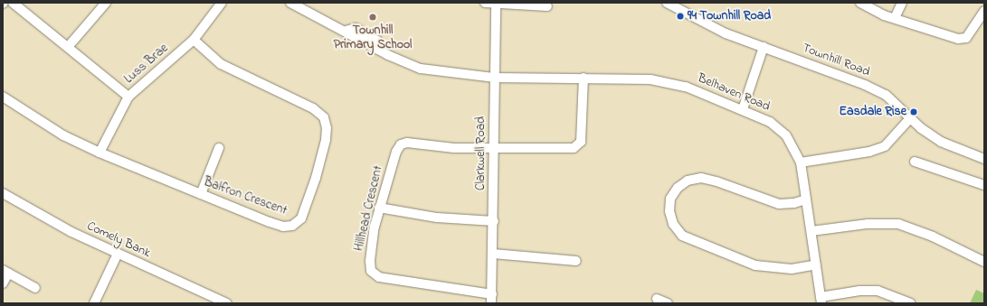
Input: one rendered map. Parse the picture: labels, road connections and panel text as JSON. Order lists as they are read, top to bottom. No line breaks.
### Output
{"streets":{"street":["Townhill Road","Luss Brae","Belhaven Road","Clarkwell Road","Balfron Crescent","Hillhead Crescent","Comely Bank"]},"crossings":[["Luss Brae","Balfron Crescent"],["Belhaven Road","Clarkwell Road"],["Clarkwell Road","Hillhead Crescent"]],"places":["94 Townhill Road","Townhill Primary School","Easdale Rise"]}
